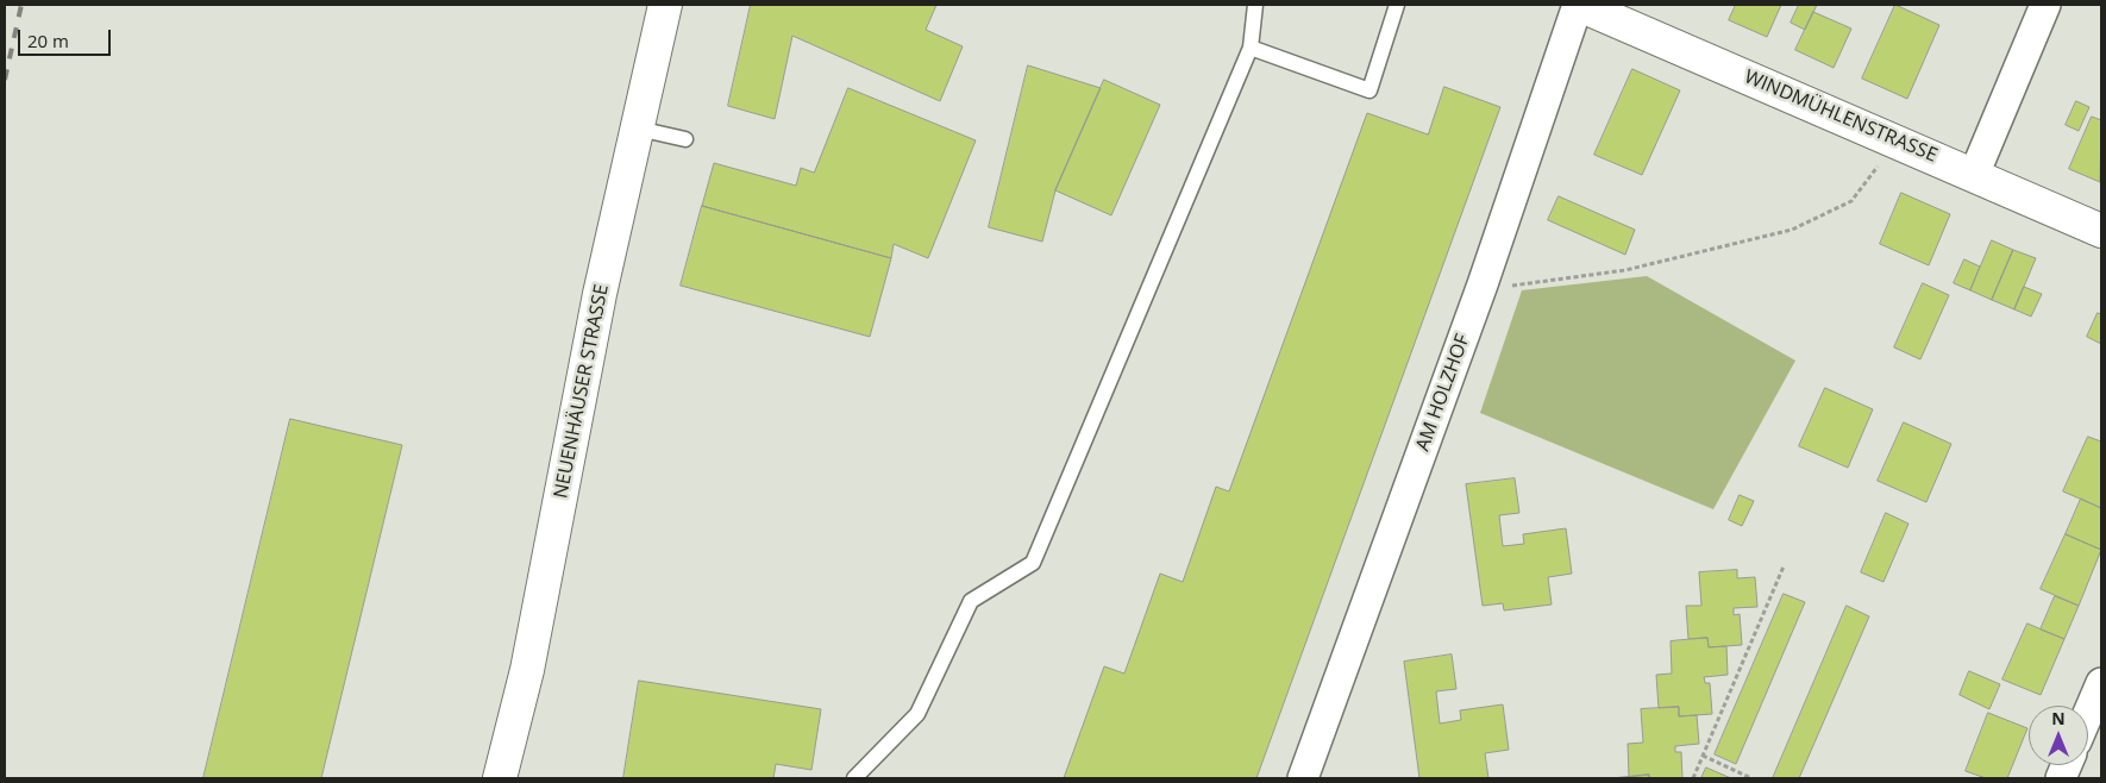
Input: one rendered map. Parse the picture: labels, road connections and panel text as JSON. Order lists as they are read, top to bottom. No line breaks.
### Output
{"streets":{"street":["WINDMÜHLENSTRASSE","NEUENHÄUSER STRASSE","AM HOLZHOF"]},"crossings":[["WINDMÜHLENSTRASSE","AM HOLZHOF"]],"scale_bar":"20 m","north":"top"}
